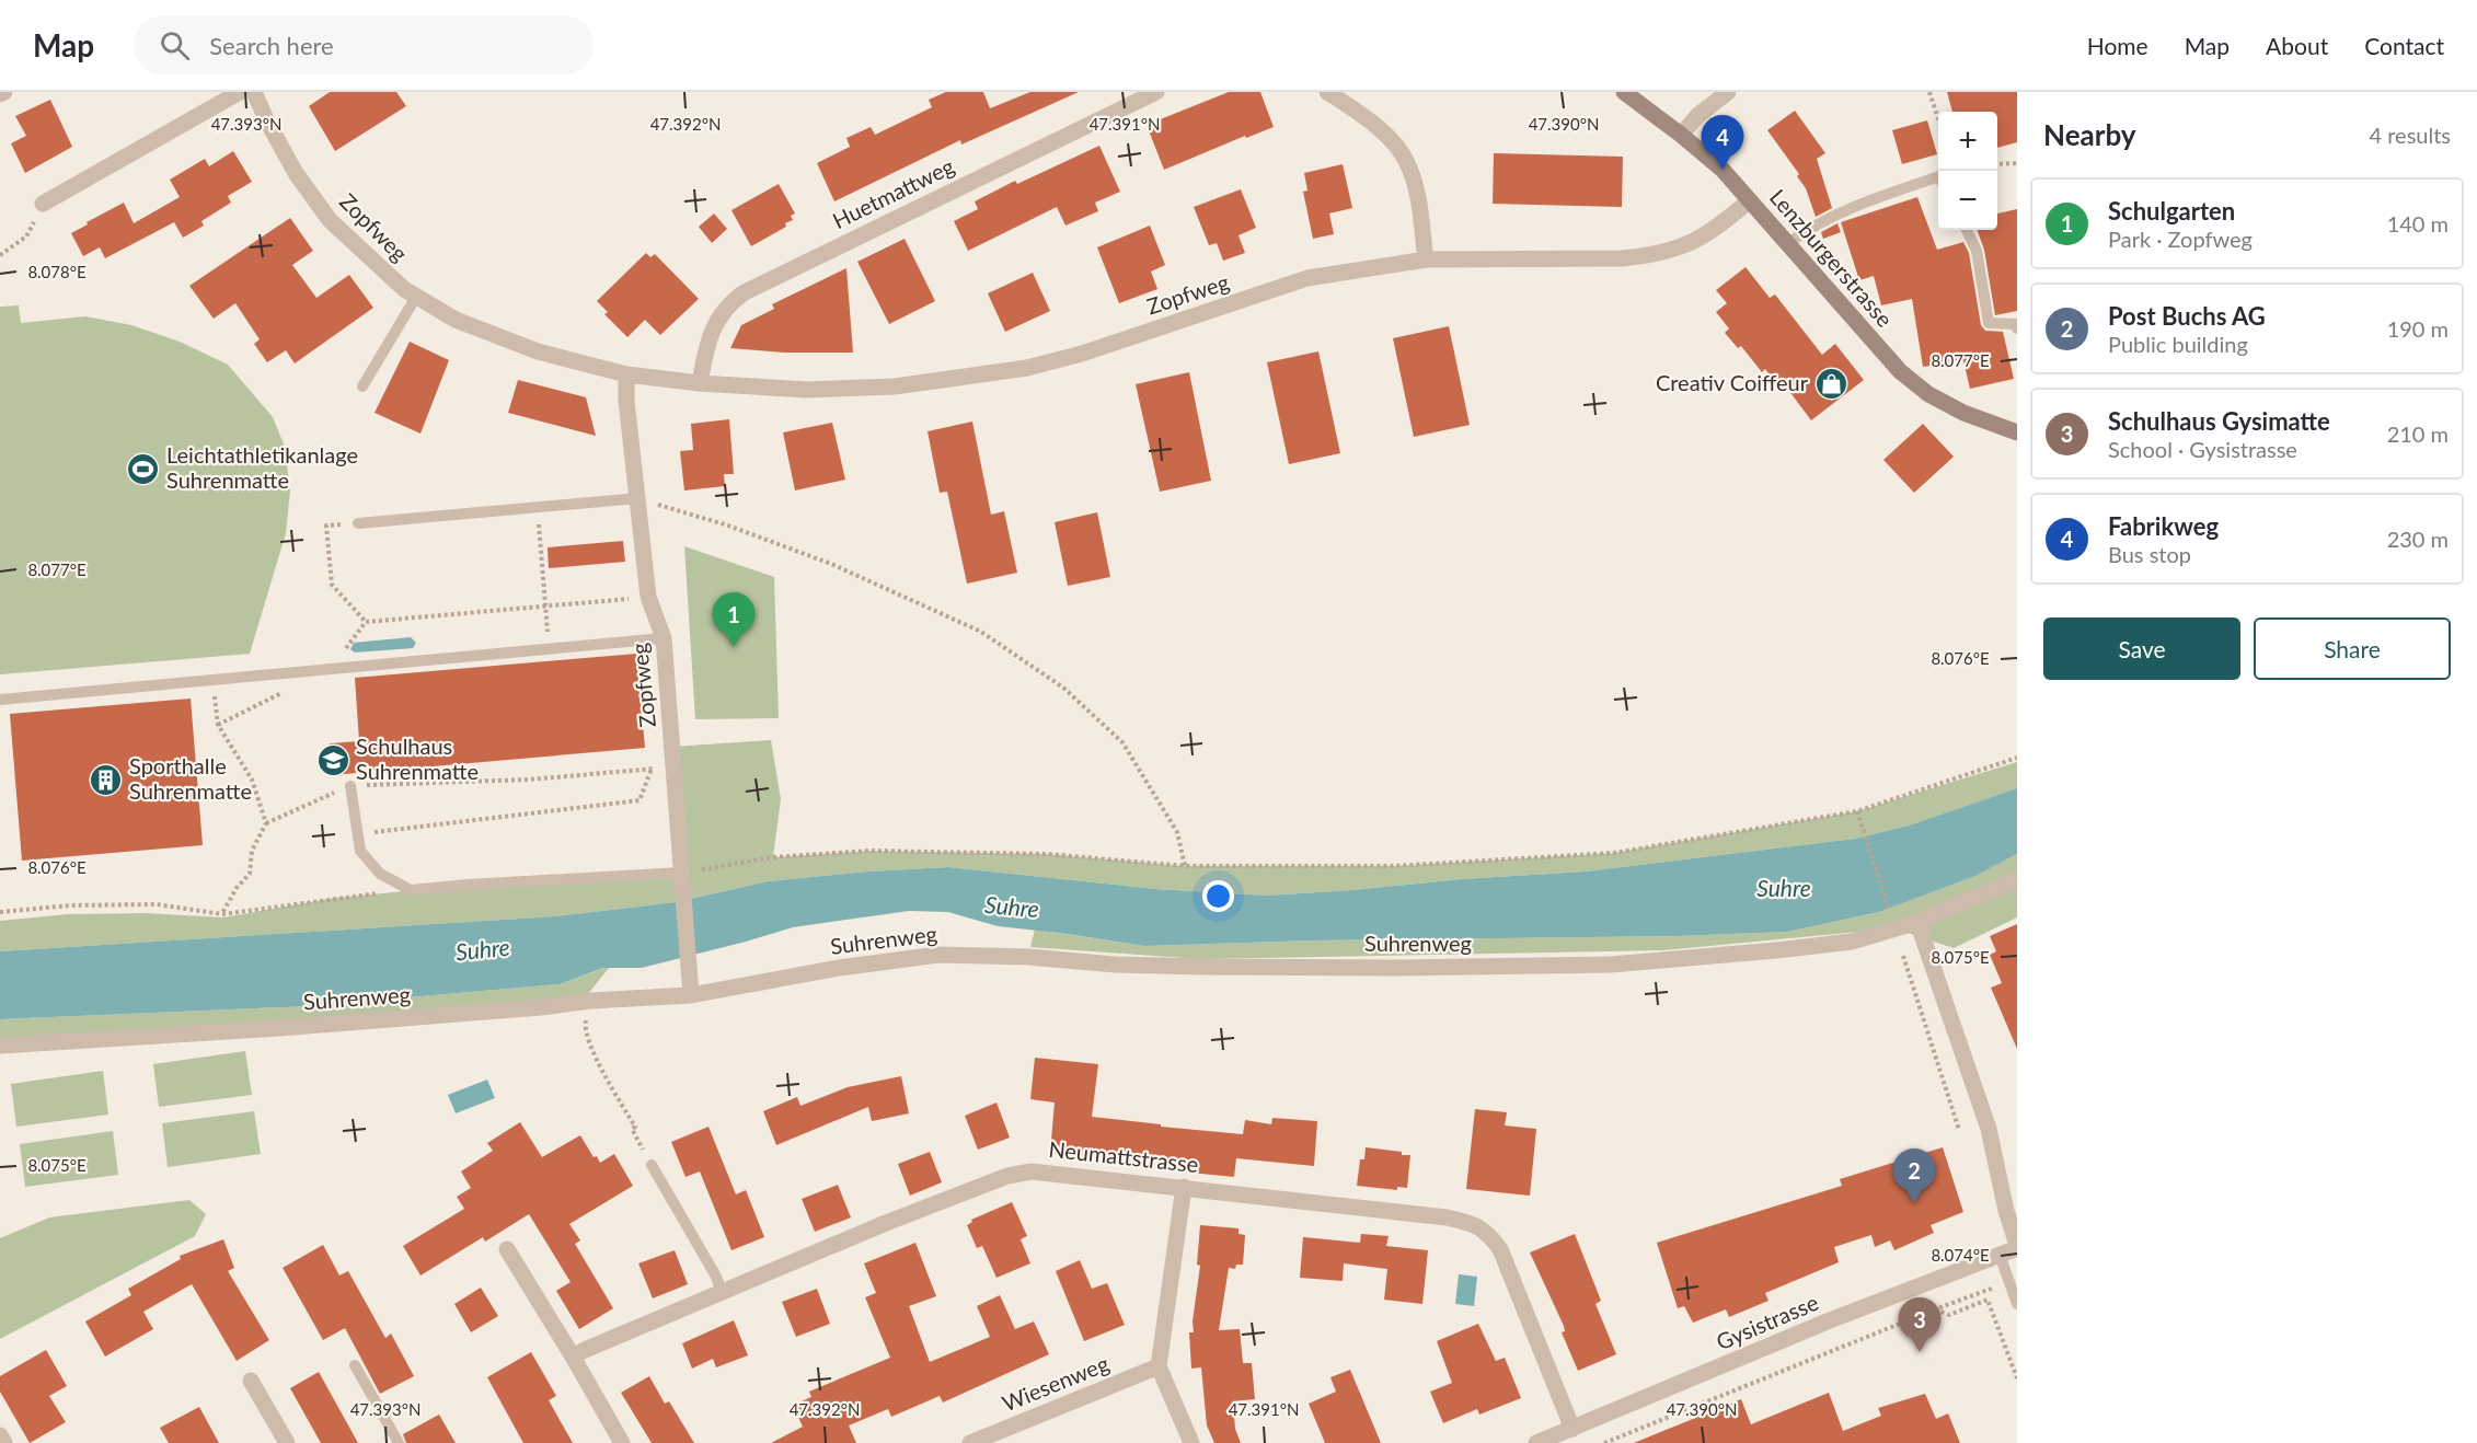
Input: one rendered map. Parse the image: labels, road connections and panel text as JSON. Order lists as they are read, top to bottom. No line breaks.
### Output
{"streets":{"main road":["Lenzburgerstrasse"],"street":["Huetmattweg","Zopfweg","Suhrenweg","Neumattstrasse","Gysistrasse","Wiesenweg"]},"crossings":[["Huetmattweg","Zopfweg"],["Zopfweg","Lenzburgerstrasse"],["Zopfweg","Suhrenweg"],["Neumattstrasse","Gysistrasse"]],"water":["Suhre"],"places":{"shop":["Creativ Coiffeur"],"sports":["Leichtathletikanlage Suhrenmatte"],"school or university":["Schulhaus Suhrenmatte"],"building":["Sporthalle Suhrenmatte"]},"page":{"header":"Map","search":"Search here","nav":["Home","Map","About","Contact"],"heading":["Nearby","4 results"],"map_buttons":["+","−"],"pins":["4","1","2","3"],"list":[{"mark":"1","name":"Schulgarten","note":"Park · Zopfweg","value":"140 m"},{"mark":"2","name":"Post Buchs AG","note":"Public building","value":"190 m"},{"mark":"3","name":"Schulhaus Gysimatte","note":"School · Gysistrasse","value":"210 m"},{"mark":"4","name":"Fabrikweg","note":"Bus stop","value":"230 m"}],"buttons":["Save","Share"]},"coordinates":["47.393°N","47.392°N","47.391°N","47.390°N","8.078°E","8.077°E","8.076°E","8.075°E","8.074°E"]}
